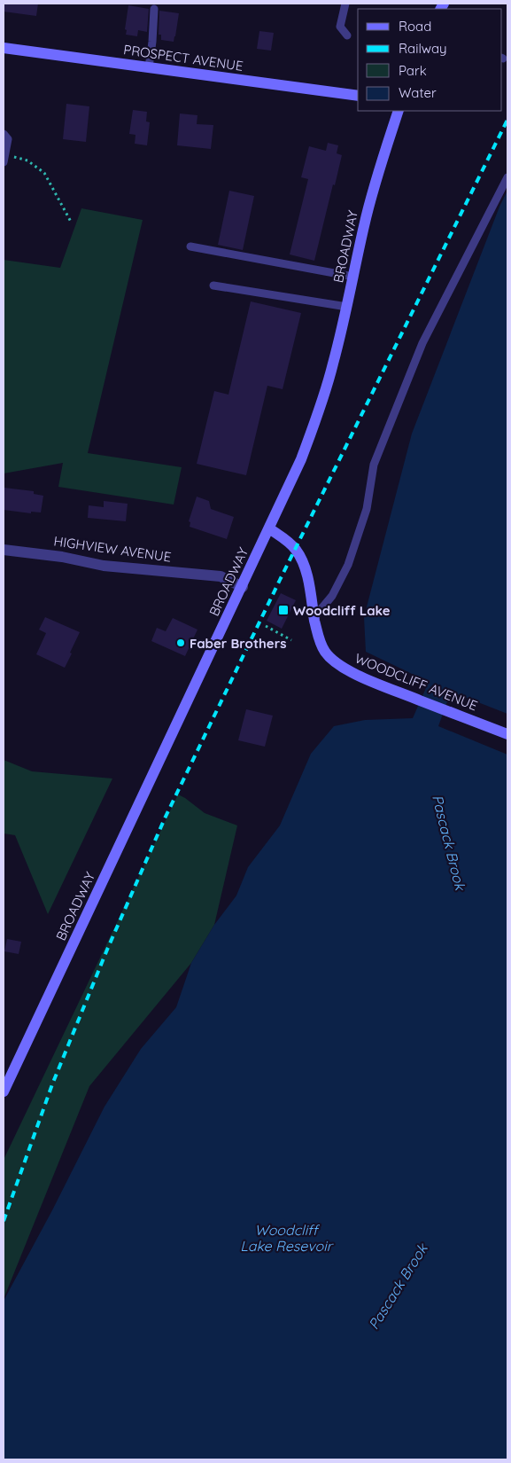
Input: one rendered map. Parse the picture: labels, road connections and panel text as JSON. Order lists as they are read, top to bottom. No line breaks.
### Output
{"streets":{"main road":["PROSPECT AVENUE","BROADWAY","WOODCLIFF AVENUE"],"street":["HIGHVIEW AVENUE"]},"crossings":[["BROADWAY","HIGHVIEW AVENUE"],["BROADWAY","WOODCLIFF AVENUE"]],"water":["Pascack Brook","Woodcliff Lake Resevoir"],"places":{"transit":["Woodcliff Lake"],"other":["Faber Brothers"]},"legend":["Road","Railway","Park","Water"]}
